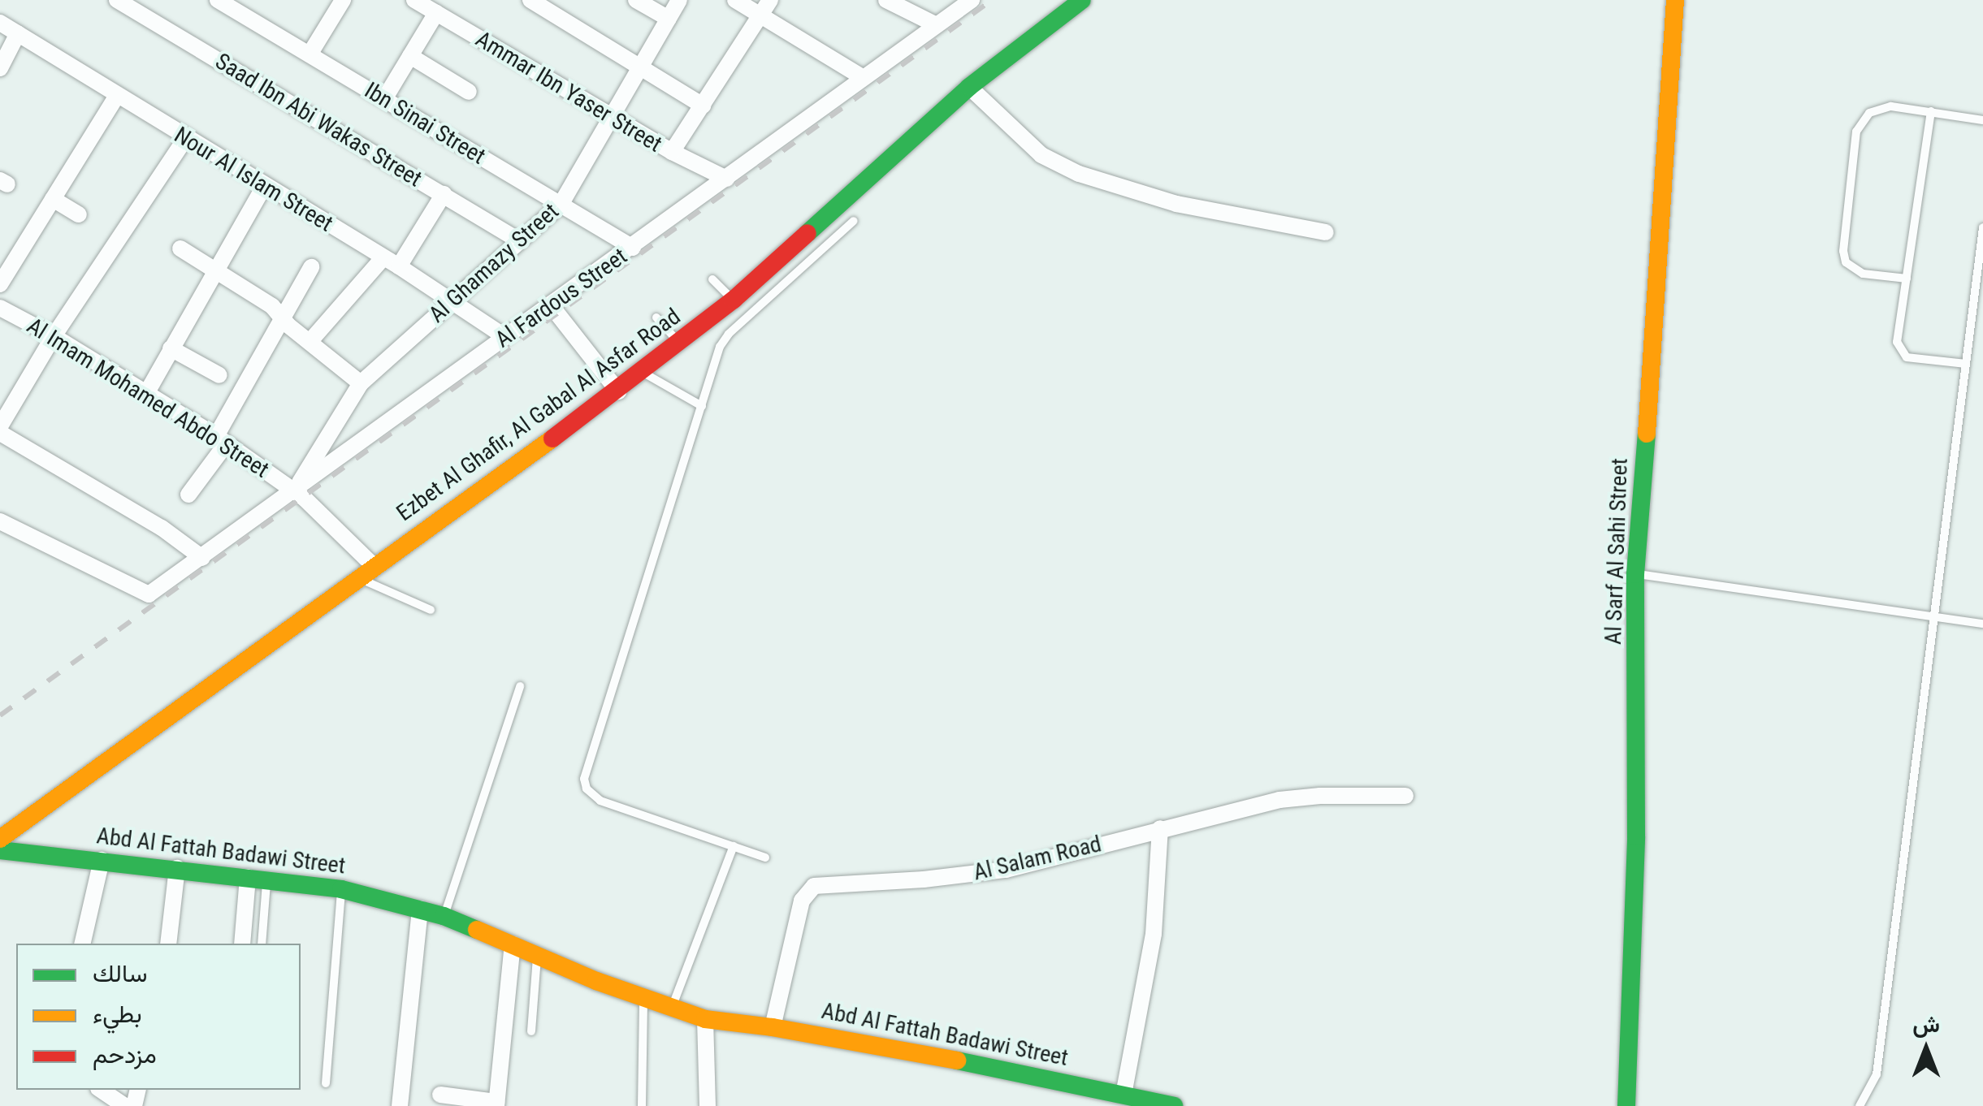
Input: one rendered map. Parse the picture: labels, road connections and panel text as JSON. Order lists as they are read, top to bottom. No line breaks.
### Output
{"streets":{"street":["Ammar Ibn Yaser Street","Saad Ibn Abi Wakas Street","Ibn Sinai Street","Nour Al Islam Street","Al Ghamazy Street","Al Fardous Street","Al Imam Mohamed Abdo Street","Ezbet Al Ghafir, Al Gabal Al Asfar Road","Al Sarf Al Sahi Street","Abd Al Fattah Badawi Street","Al Salam Road"]},"crossings":[["Ammar Ibn Yaser Street","Al Ghamazy Street"],["Ammar Ibn Yaser Street","Al Fardous Street"],["Saad Ibn Abi Wakas Street","Al Ghamazy Street"],["Ibn Sinai Street","Al Ghamazy Street"],["Ibn Sinai Street","Al Fardous Street"],["Nour Al Islam Street","Al Ghamazy Street"],["Nour Al Islam Street","Al Fardous Street"],["Al Ghamazy Street","Al Fardous Street"],["Al Ghamazy Street","Al Imam Mohamed Abdo Street"],["Al Fardous Street","Al Imam Mohamed Abdo Street"],["Al Imam Mohamed Abdo Street","Ezbet Al Ghafir, Al Gabal Al Asfar Road"],["Abd Al Fattah Badawi Street","Al Salam Road"]],"legend":["سالك","بطيء","مزدحم"],"north":"top"}
